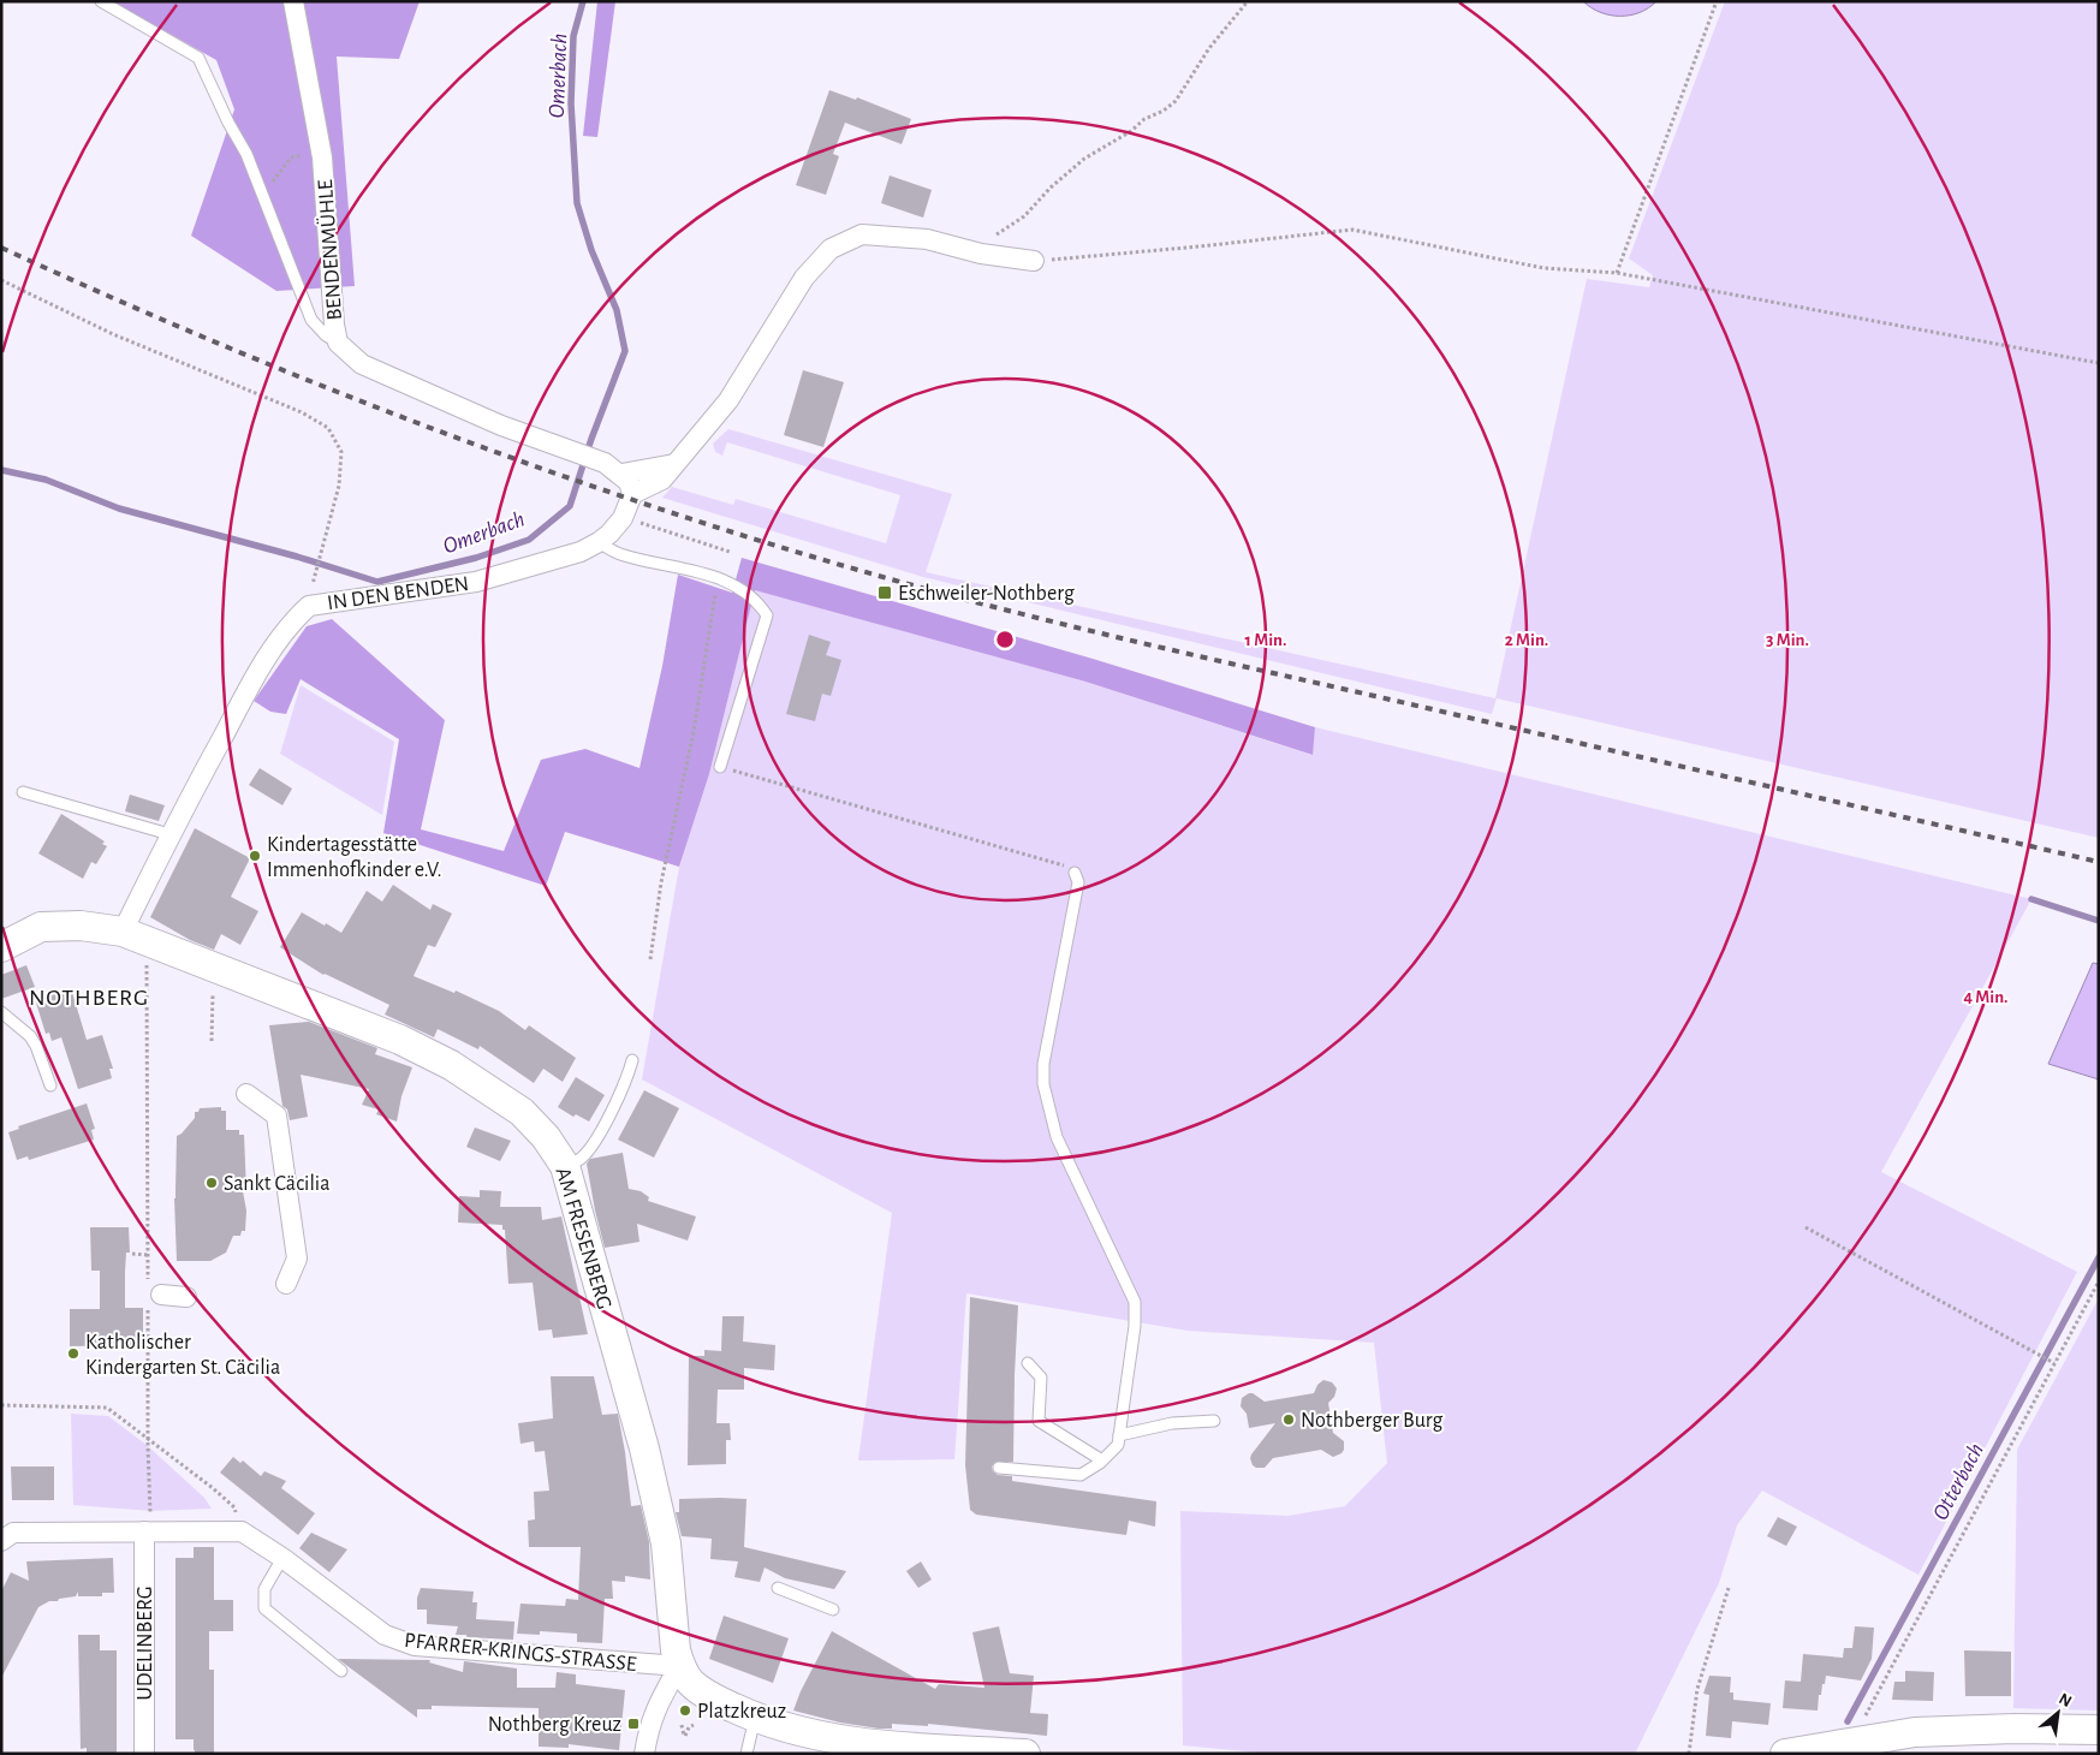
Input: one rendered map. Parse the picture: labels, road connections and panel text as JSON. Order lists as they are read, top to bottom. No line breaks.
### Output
{"streets":{"street":["BENDENMÜHLE","IN DEN BENDEN","AM FRESENBERG","UDELINBERG","PFARRER-KRINGS-STRASSE"]},"crossings":[["BENDENMÜHLE","IN DEN BENDEN"],["IN DEN BENDEN","AM FRESENBERG"],["AM FRESENBERG","PFARRER-KRINGS-STRASSE"]],"districts":["NOTHBERG"],"water":["Omerbach","Otterbach"],"places":{"transit":["Eschweiler-Nothberg","Nothberg Kreuz"],"other":["Kindertagesstätte Immenhofkinder e.V.","Sankt Cäcilia","Katholischer Kindergarten St. Cäcilia","Nothberger Burg","Platzkreuz"]},"north":"top right","rings":["1 Min.","2 Min.","3 Min.","4 Min."]}
